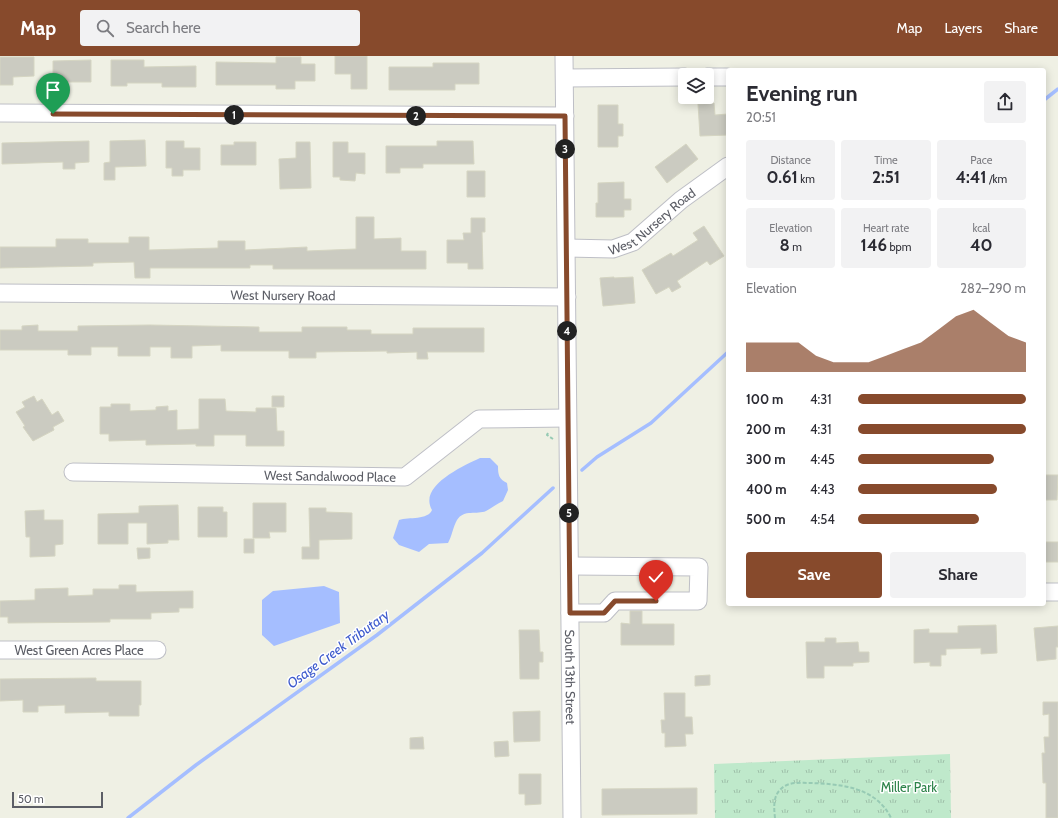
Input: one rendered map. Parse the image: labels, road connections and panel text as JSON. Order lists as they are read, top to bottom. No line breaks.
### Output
{"streets":{"street":["West Nursery Road","West Sandalwood Place","West Green Acres Place","South 13th Street"]},"crossings":[["West Nursery Road","South 13th Street"],["West Sandalwood Place","South 13th Street"]],"water":["Osage Creek Tributary"],"parks":["Miller Park"],"scale_bar":"50 m","page":{"header":"Map","search":"Search here","nav":["Map","Layers","Share"],"heading":["Evening run","20:51"],"pins":["1","2","3","4","5"],"stats":[["Distance","0.61 km"],["Time","2:51"],["Pace","4:41 /km"],["Elevation","8 m"],["Heart rate","146 bpm"],["kcal","40"]],"chart":["Elevation","282–290 m"],"list":[{"name":"100 m","note":"4:31"},{"name":"200 m","note":"4:31"},{"name":"300 m","note":"4:45"},{"name":"400 m","note":"4:43"},{"name":"500 m","note":"4:54"}],"buttons":["Save","Share"],"scale":"50 m"}}
